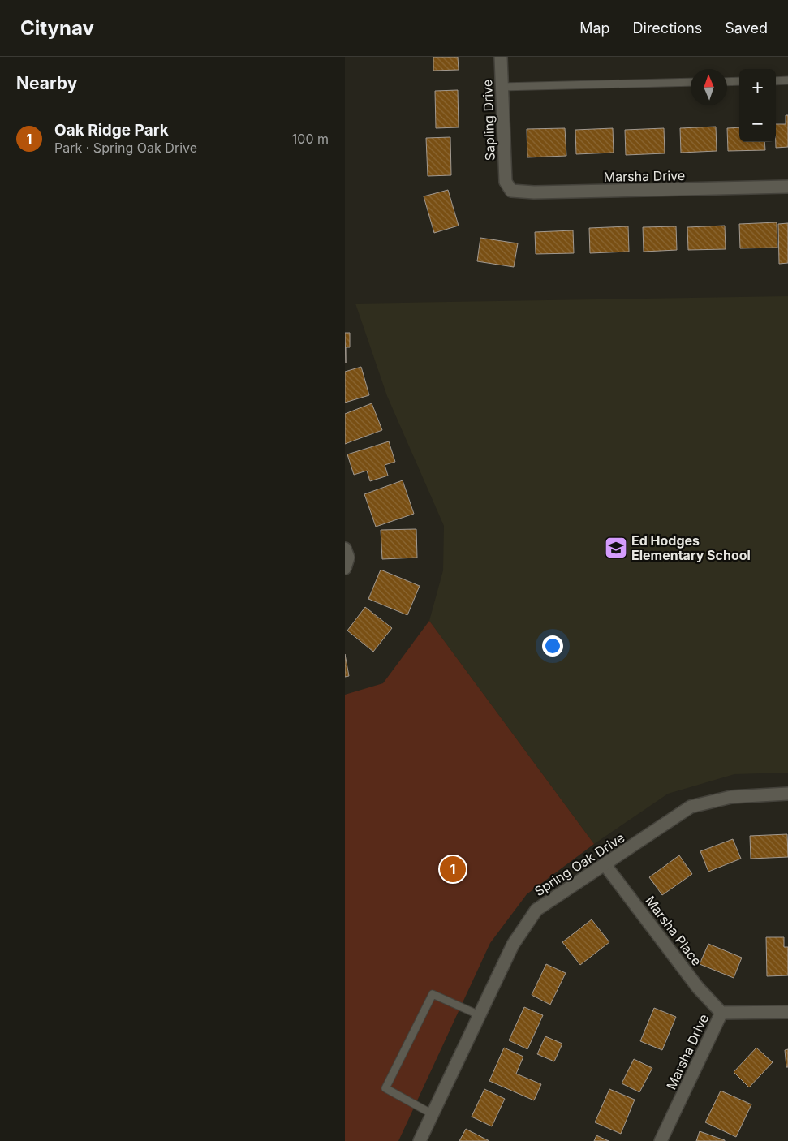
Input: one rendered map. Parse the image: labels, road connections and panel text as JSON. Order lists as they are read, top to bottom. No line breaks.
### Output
{"streets":{"street":["Sapling Drive","Marsha Drive","Spring Oak Drive","Marsha Place"]},"crossings":[["Sapling Drive","Marsha Drive"],["Marsha Drive","Marsha Place"],["Spring Oak Drive","Marsha Place"]],"places":{"school or university":["Ed Hodges Elementary School"]},"north":"top","page":{"header":"Citynav","nav":["Map","Directions","Saved"],"heading":"Nearby","map_buttons":["+","−"],"list":[{"mark":"1","name":"Oak Ridge Park","note":"Park · Spring Oak Drive","value":"100 m"}],"pins":"1"}}
